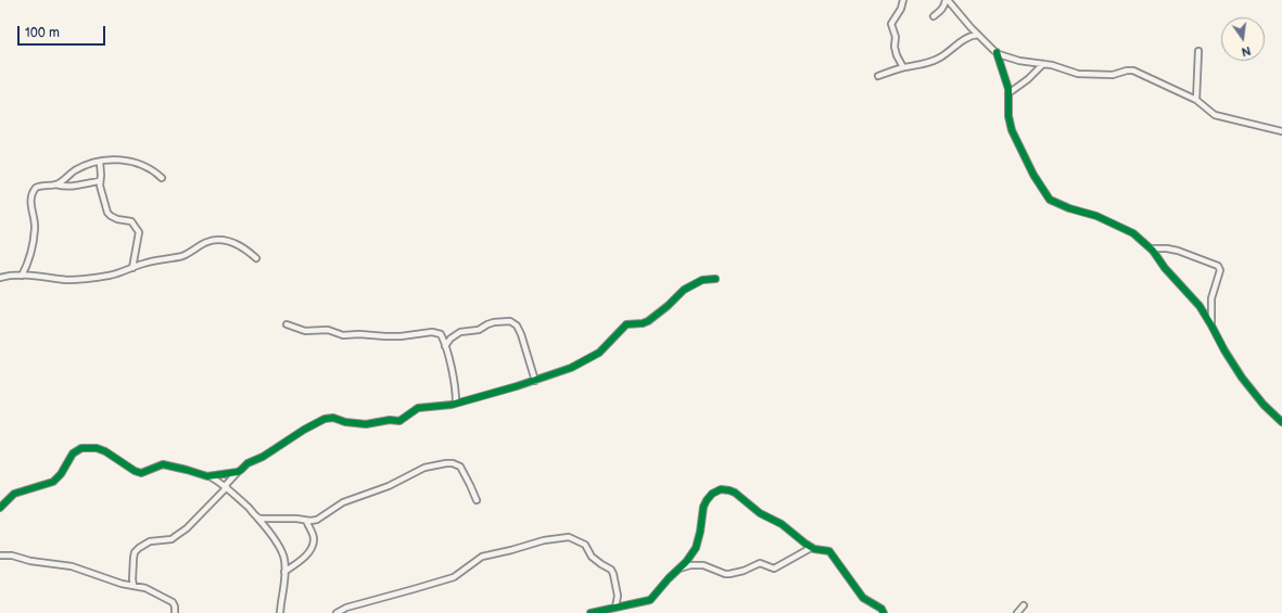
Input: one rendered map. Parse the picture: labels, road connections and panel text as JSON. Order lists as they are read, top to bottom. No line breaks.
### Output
{"scale_bar":"100 m","north":"bottom"}
